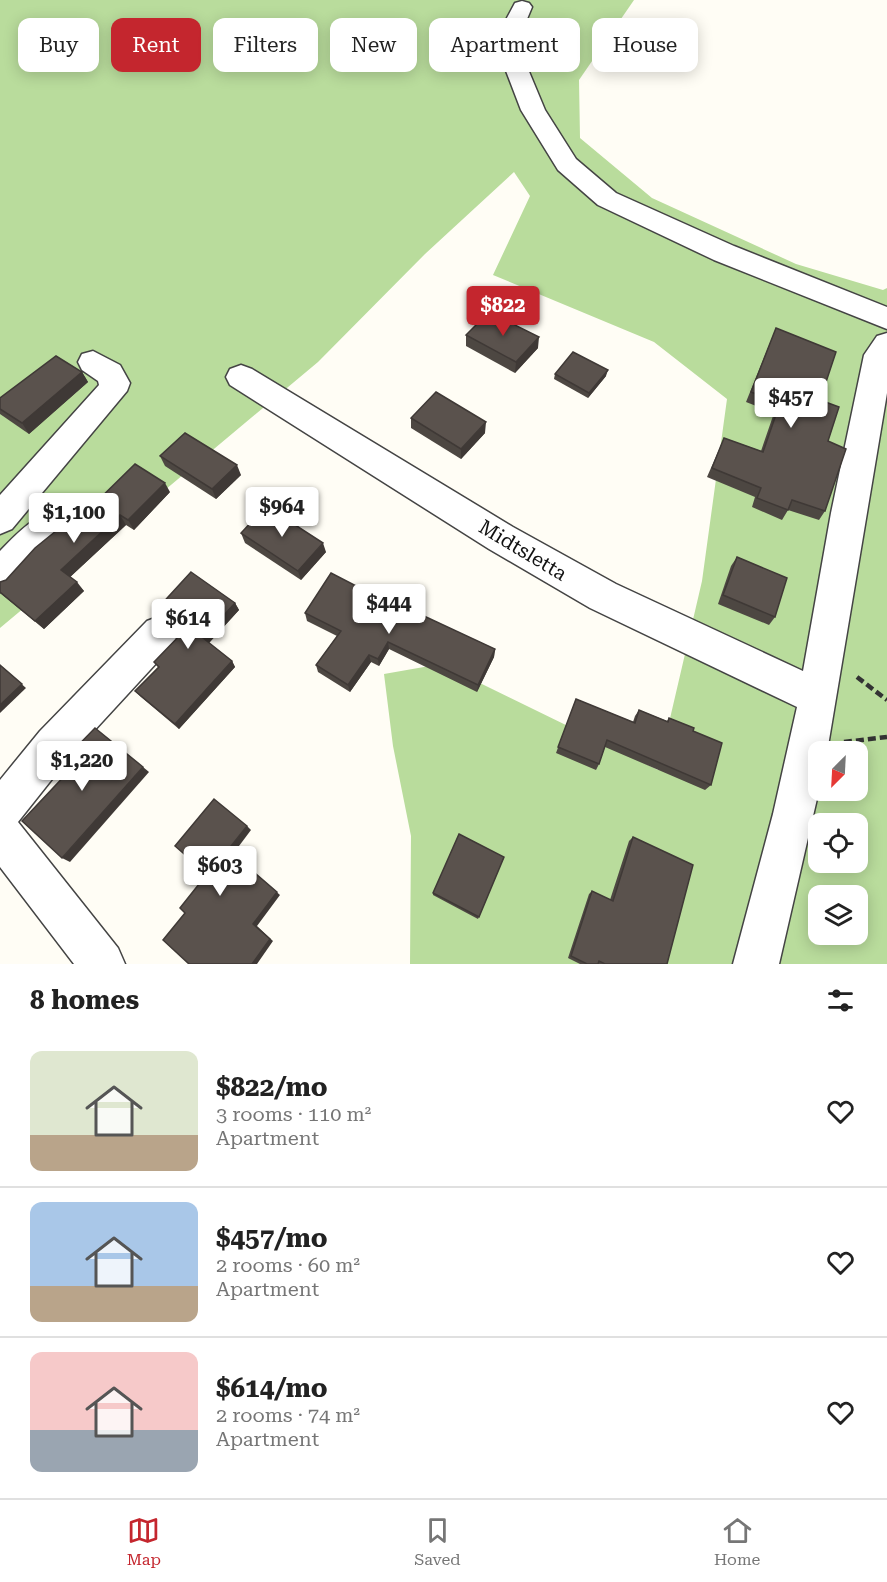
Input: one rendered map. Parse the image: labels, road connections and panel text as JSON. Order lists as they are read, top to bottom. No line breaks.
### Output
{"streets":{"lane":["Midtsletta"]},"north":"bottom left","page":{"chip":["Buy","Rent","Filters","New","Apartment","House"],"price":["$822","$457","$964","$1,100","$444","$614","$1,220","$603"],"heading":"8 homes","list":[{"name":"$822/mo","note":"3 rooms · 110 m² · Apartment"},{"name":"$457/mo","note":"2 rooms · 60 m² · Apartment"},{"name":"$614/mo","note":"2 rooms · 74 m² · Apartment"}],"tabs":["Map","Saved","Home"]}}
